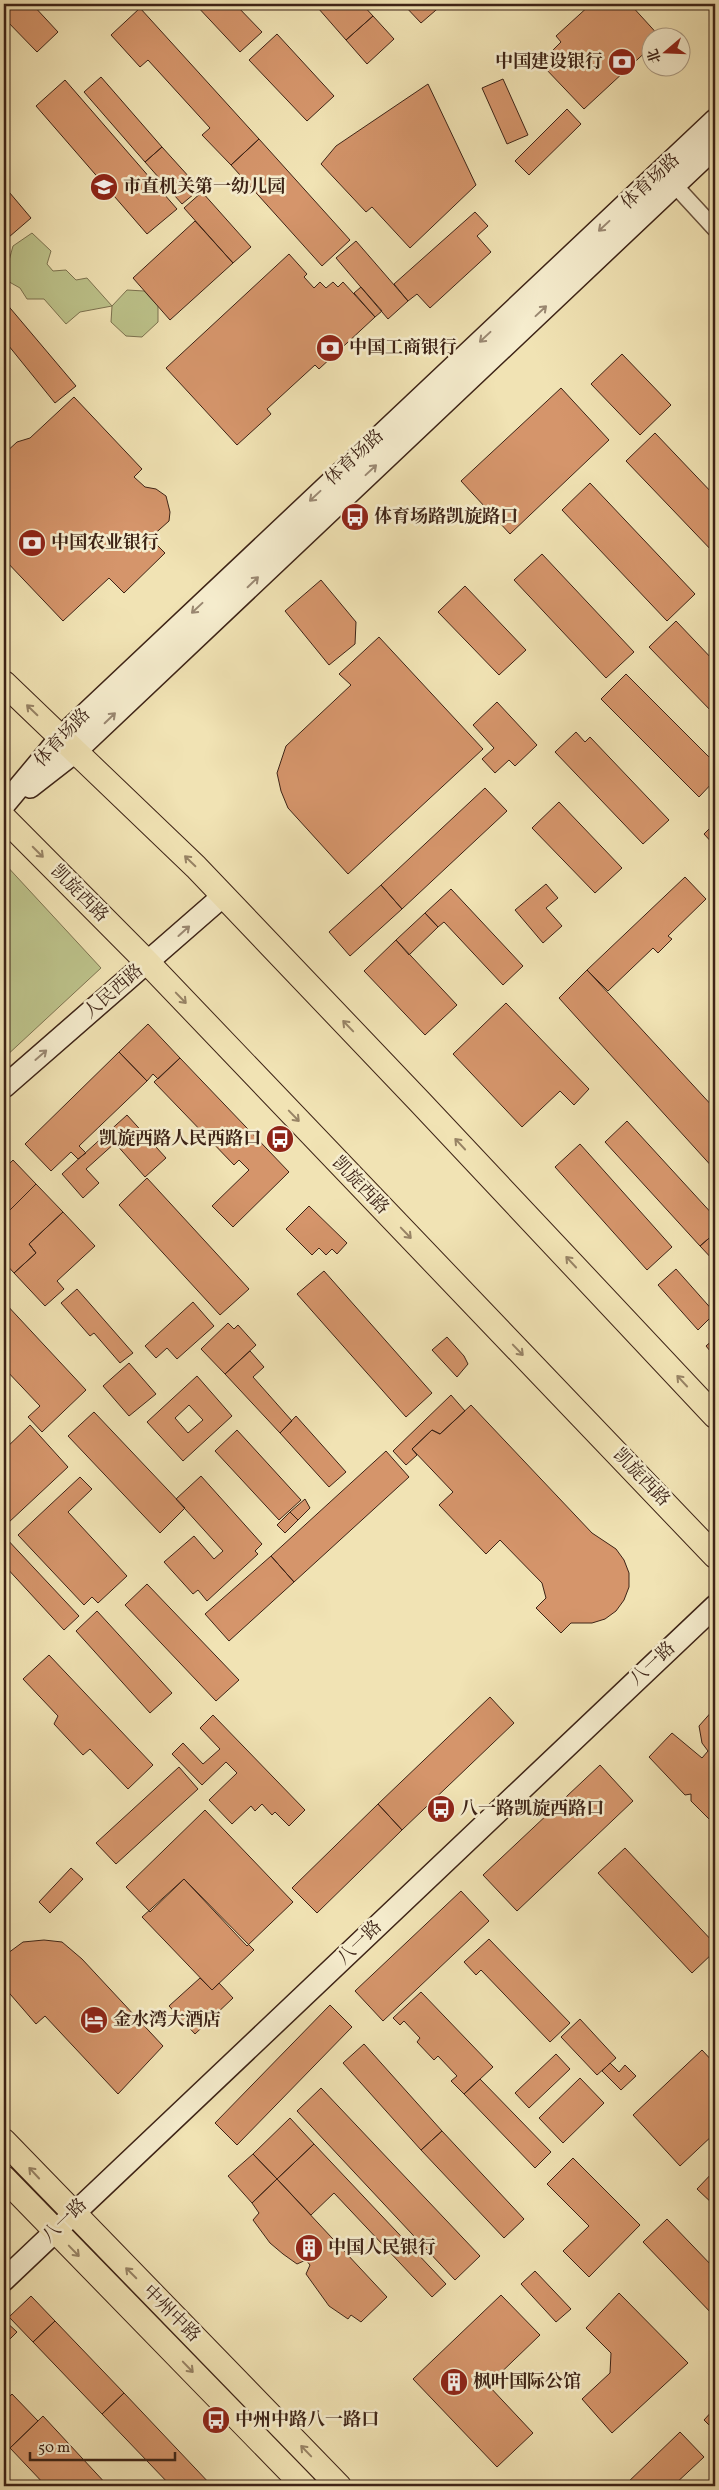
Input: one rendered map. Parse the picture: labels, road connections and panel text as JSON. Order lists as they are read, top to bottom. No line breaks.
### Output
{"streets":{"main road":["凯旋西路","中州中路"],"street":["体育场路","人民西路","八一路"]},"crossings":[["凯旋西路","人民西路"],["八一路","中州中路"]],"one_way":["人民西路"],"places":{"bank":["中国建设银行","中国工商银行","中国农业银行"],"school or university":["市直机关第一幼儿园"],"bus stop":["体育场路凯旋路口","凯旋西路人民西路口","八一路凯旋西路口","中州中路八一路口"],"hotel":["金水湾大酒店"],"building":["中国人民银行","枫叶国际公馆"]},"scale_bar":"50 m","north":"left"}
